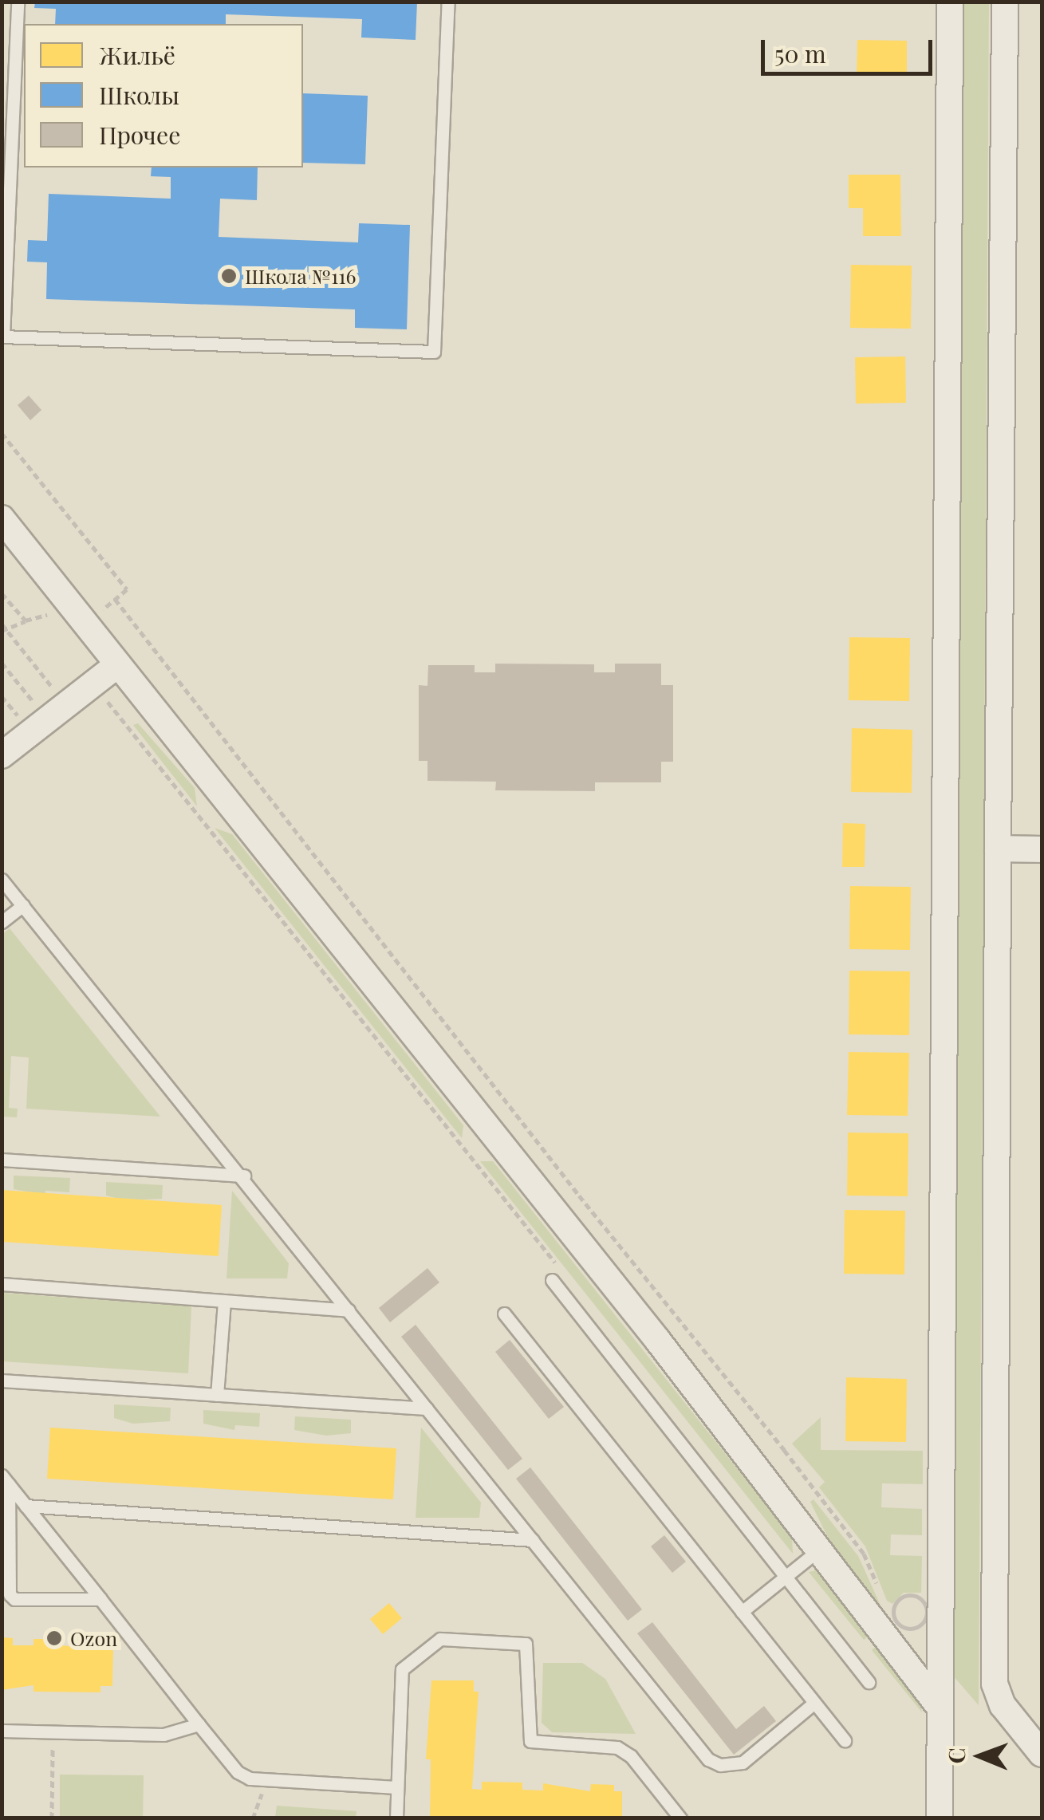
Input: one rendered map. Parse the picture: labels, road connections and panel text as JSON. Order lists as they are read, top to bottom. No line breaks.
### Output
{"places":["Школа №116","Ozon"],"legend":["Жильё","Школы","Прочее"],"scale_bar":"50 m","north":"left"}
